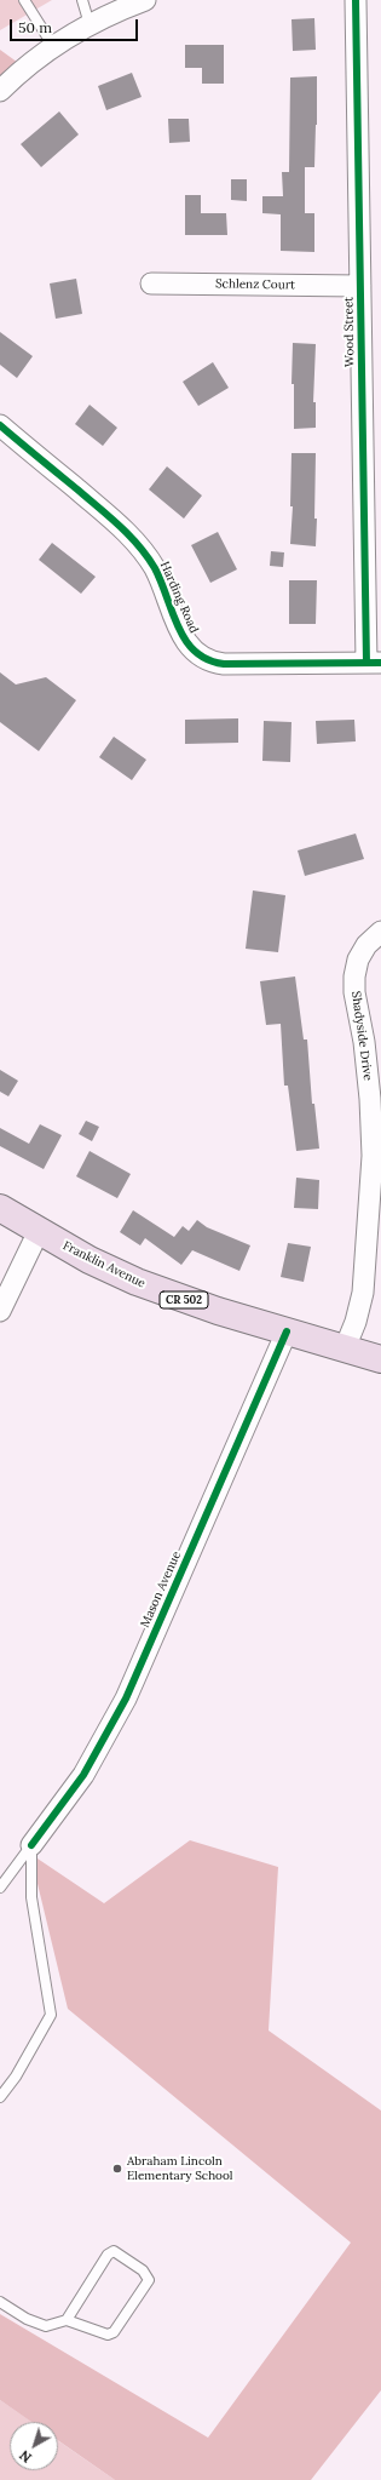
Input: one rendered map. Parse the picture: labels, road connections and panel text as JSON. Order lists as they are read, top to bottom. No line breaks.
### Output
{"streets":{"main road":["Franklin Avenue","CR 502"],"street":["Schlenz Court","Wood Street","Harding Road","Shadyside Drive","Mason Avenue"]},"crossings":[["Schlenz Court","Wood Street"],["Wood Street","Harding Road"],["Shadyside Drive","Franklin Avenue"],["Franklin Avenue","Mason Avenue"]],"places":["Abraham Lincoln Elementary School"],"scale_bar":"50 m","north":"bottom left"}
